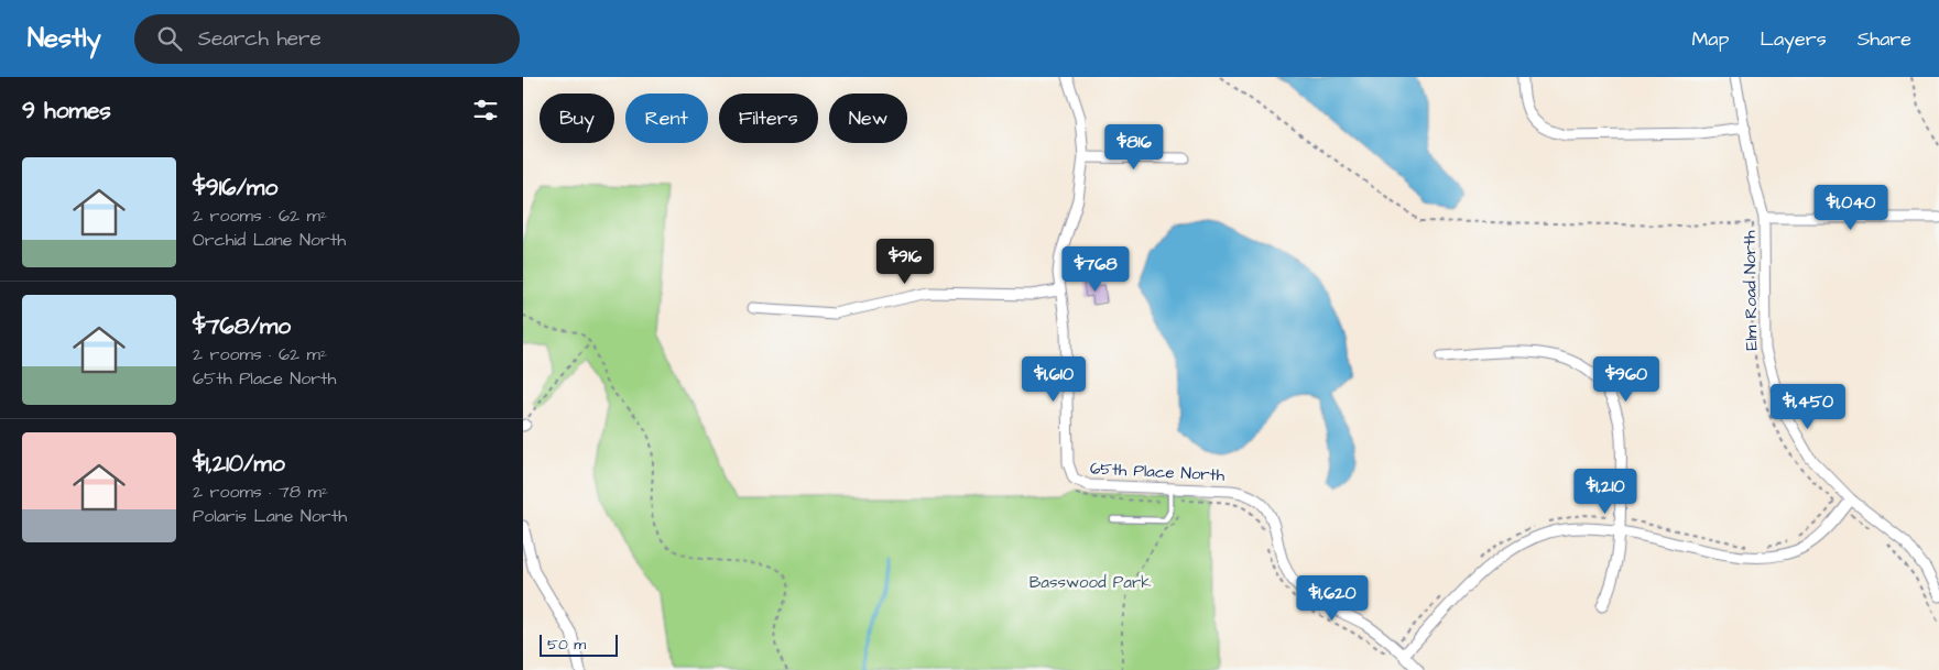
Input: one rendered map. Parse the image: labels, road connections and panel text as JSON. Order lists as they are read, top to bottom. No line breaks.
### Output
{"streets":{"street":["Elm Road North","65th Place North"]},"parks":["Basswood Park"],"scale_bar":"50 m","page":{"header":"Nestly","search":"Search here","nav":["Map","Layers","Share"],"heading":"9 homes","chip":["Buy","Rent","Filters","New"],"price":["$816","$1,040","$916","$768","$1,610","$960","$1,450","$1,210","$1,620"],"list":[{"name":"$916/mo","note":"2 rooms · 62 m² · Orchid Lane North"},{"name":"$768/mo","note":"2 rooms · 62 m² · 65th Place North"},{"name":"$1,210/mo","note":"2 rooms · 78 m² · Polaris Lane North"}],"scale":"50 m"}}
